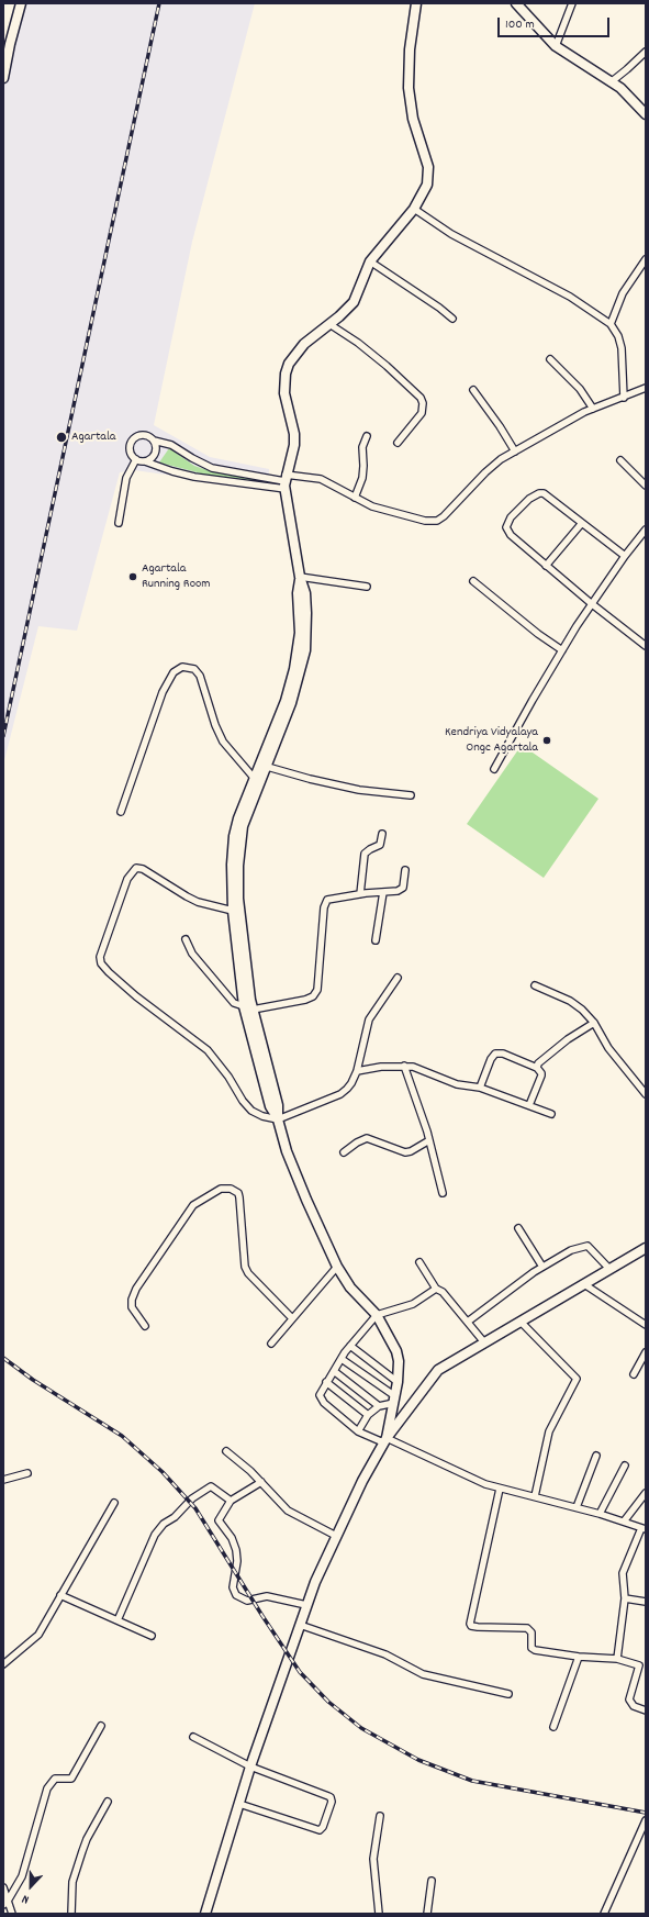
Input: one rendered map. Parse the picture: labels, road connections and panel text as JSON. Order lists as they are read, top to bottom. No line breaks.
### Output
{"places":["Agartala","Agartala Running Room","Kendriya Vidyalaya Ongc Agartala"],"scale_bar":"100 m","north":"bottom"}
